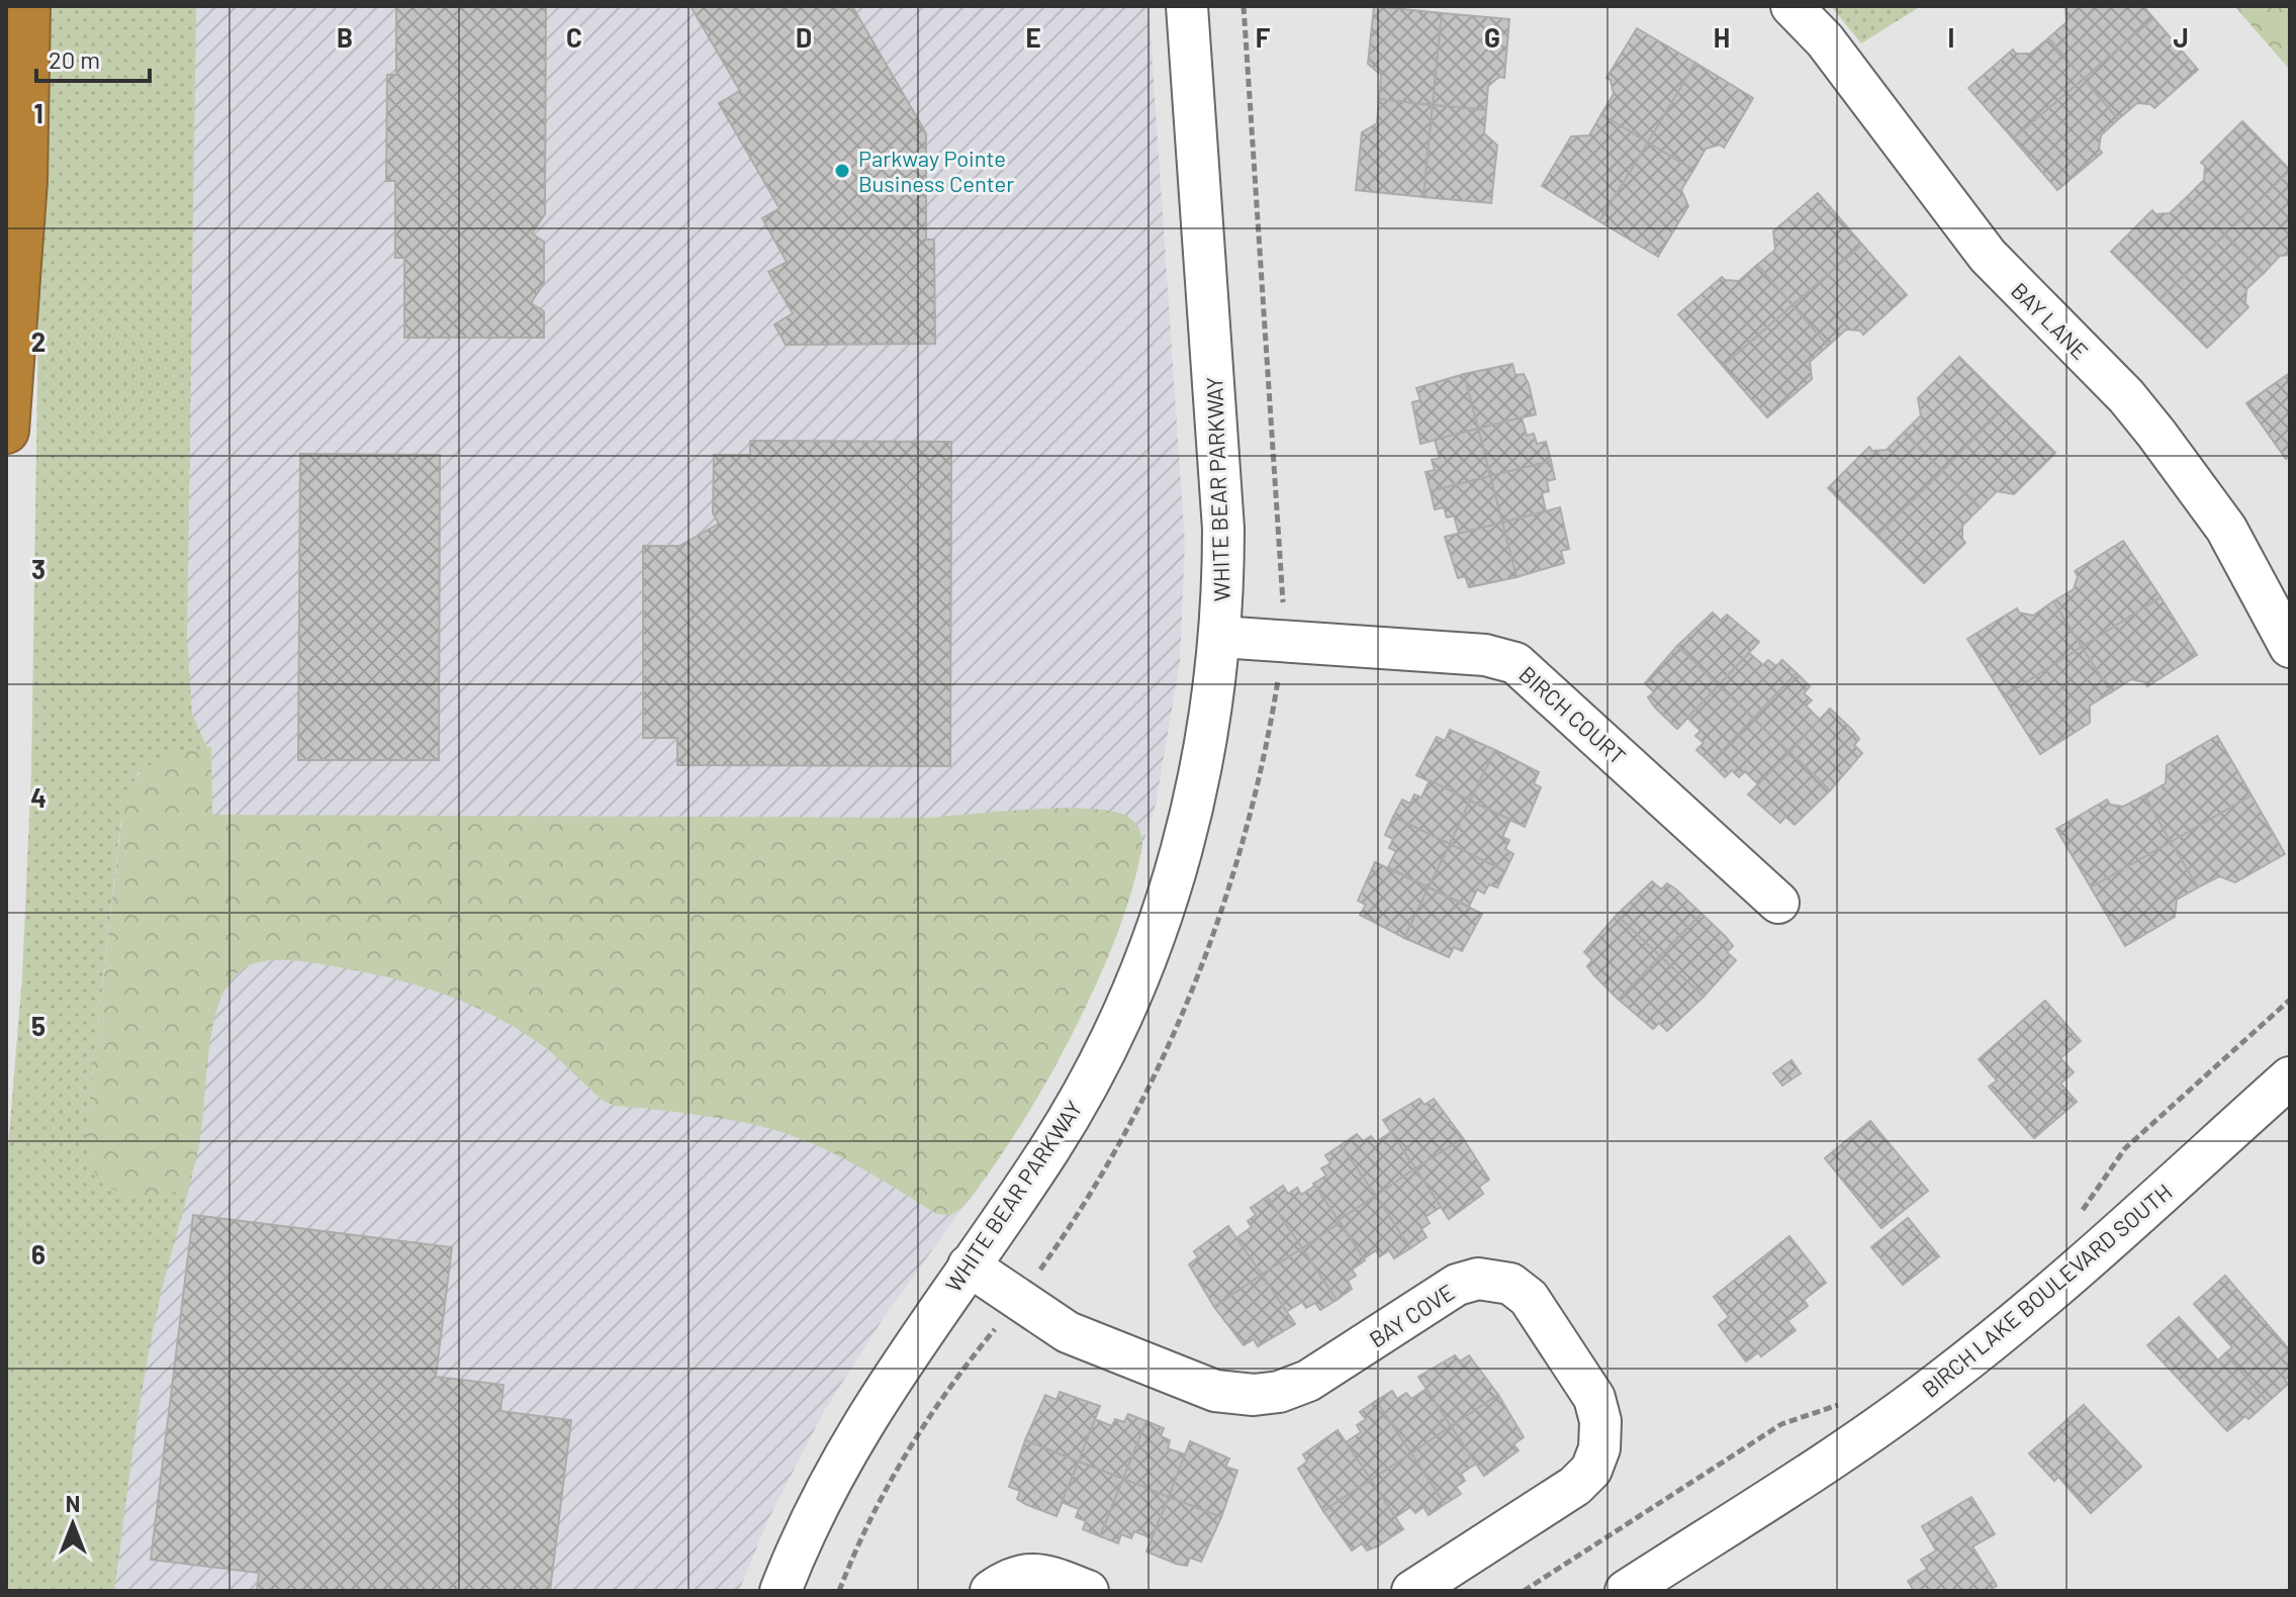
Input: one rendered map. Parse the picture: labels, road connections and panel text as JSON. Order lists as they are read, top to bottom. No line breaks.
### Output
{"streets":{"street":["BAY LANE","WHITE BEAR PARKWAY","BIRCH COURT","BIRCH LAKE BOULEVARD SOUTH","BAY COVE"]},"crossings":[["WHITE BEAR PARKWAY","BIRCH COURT"],["WHITE BEAR PARKWAY","BAY COVE"]],"places":["Parkway Pointe Business Center"],"scale_bar":"20 m","north":"top","grid":{"columns":["B","C","D","E","F","G","H","I","J"],"rows":["1","2","3","4","5","6"]}}
